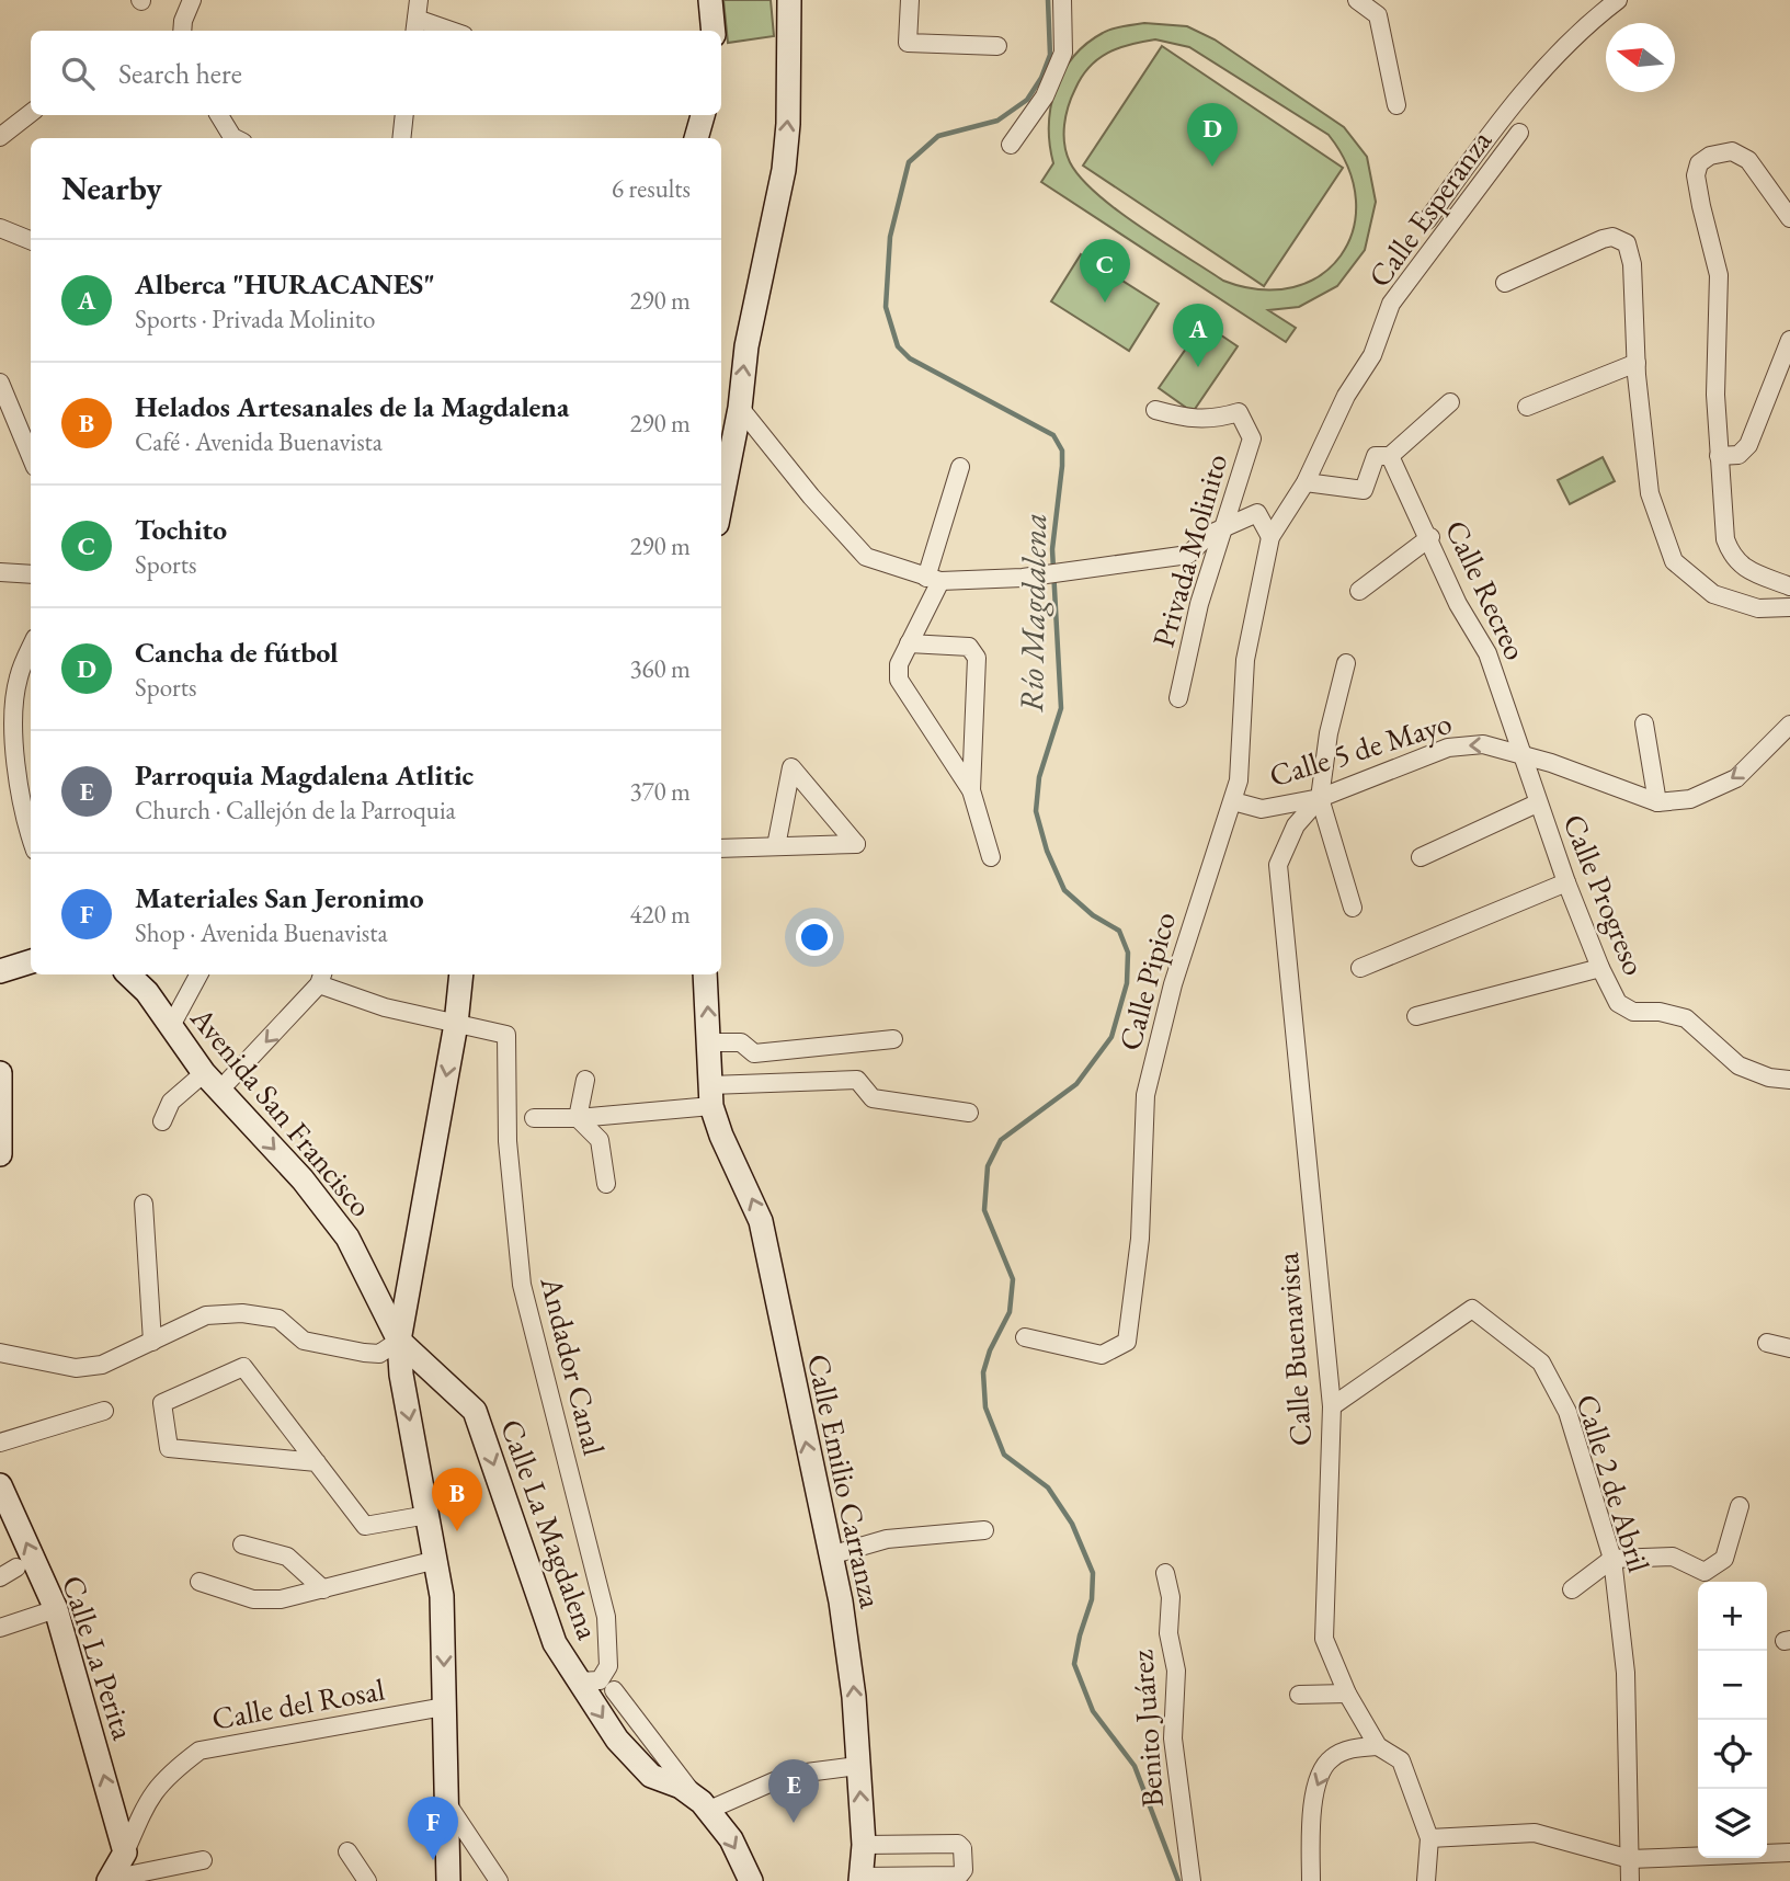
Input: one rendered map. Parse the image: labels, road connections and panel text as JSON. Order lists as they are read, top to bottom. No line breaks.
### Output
{"streets":{"street":["Calle Esperanza","Privada Molinito","Calle Recreo","Calle 5 de Mayo","Calle Progreso","Calle Pipico","Avenida San Francisco","Calle Buenavista","Andador Canal","Calle Emilio Carranza","Calle 2 de Abril","Calle La Magdalena","Calle La Perita","Calle del Rosal","Benito Juárez"]},"crossings":[["Calle Esperanza","Calle Pipico"],["Calle Recreo","Calle 5 de Mayo"],["Calle Recreo","Calle Progreso"],["Calle 5 de Mayo","Calle Progreso"],["Calle 5 de Mayo","Calle Pipico"],["Calle 5 de Mayo","Calle Buenavista"],["Avenida San Francisco","Calle La Magdalena"],["Calle Buenavista","Calle 2 de Abril"],["Andador Canal","Calle La Magdalena"],["Calle La Perita","Calle del Rosal"]],"one_way":["Calle 5 de Mayo","Avenida San Francisco","Calle Emilio Carranza","Calle La Perita"],"water":["Río Magdalena"],"north":"left","page":{"search":"Search here","pins":["D","C","A","B","E","F"],"heading":["Nearby","6 results"],"list":[{"mark":"A","name":"Alberca \"HURACANES\"","note":"Sports · Privada Molinito","value":"290 m"},{"mark":"B","name":"Helados Artesanales de la Magdalena","note":"Café · Avenida Buenavista","value":"290 m"},{"mark":"C","name":"Tochito","note":"Sports","value":"290 m"},{"mark":"D","name":"Cancha de fútbol","note":"Sports","value":"360 m"},{"mark":"E","name":"Parroquia Magdalena Atlitic","note":"Church · Callejón de la Parroquia","value":"370 m"},{"mark":"F","name":"Materiales San Jeronimo","note":"Shop · Avenida Buenavista","value":"420 m"}],"map_buttons":["+","−"]}}
